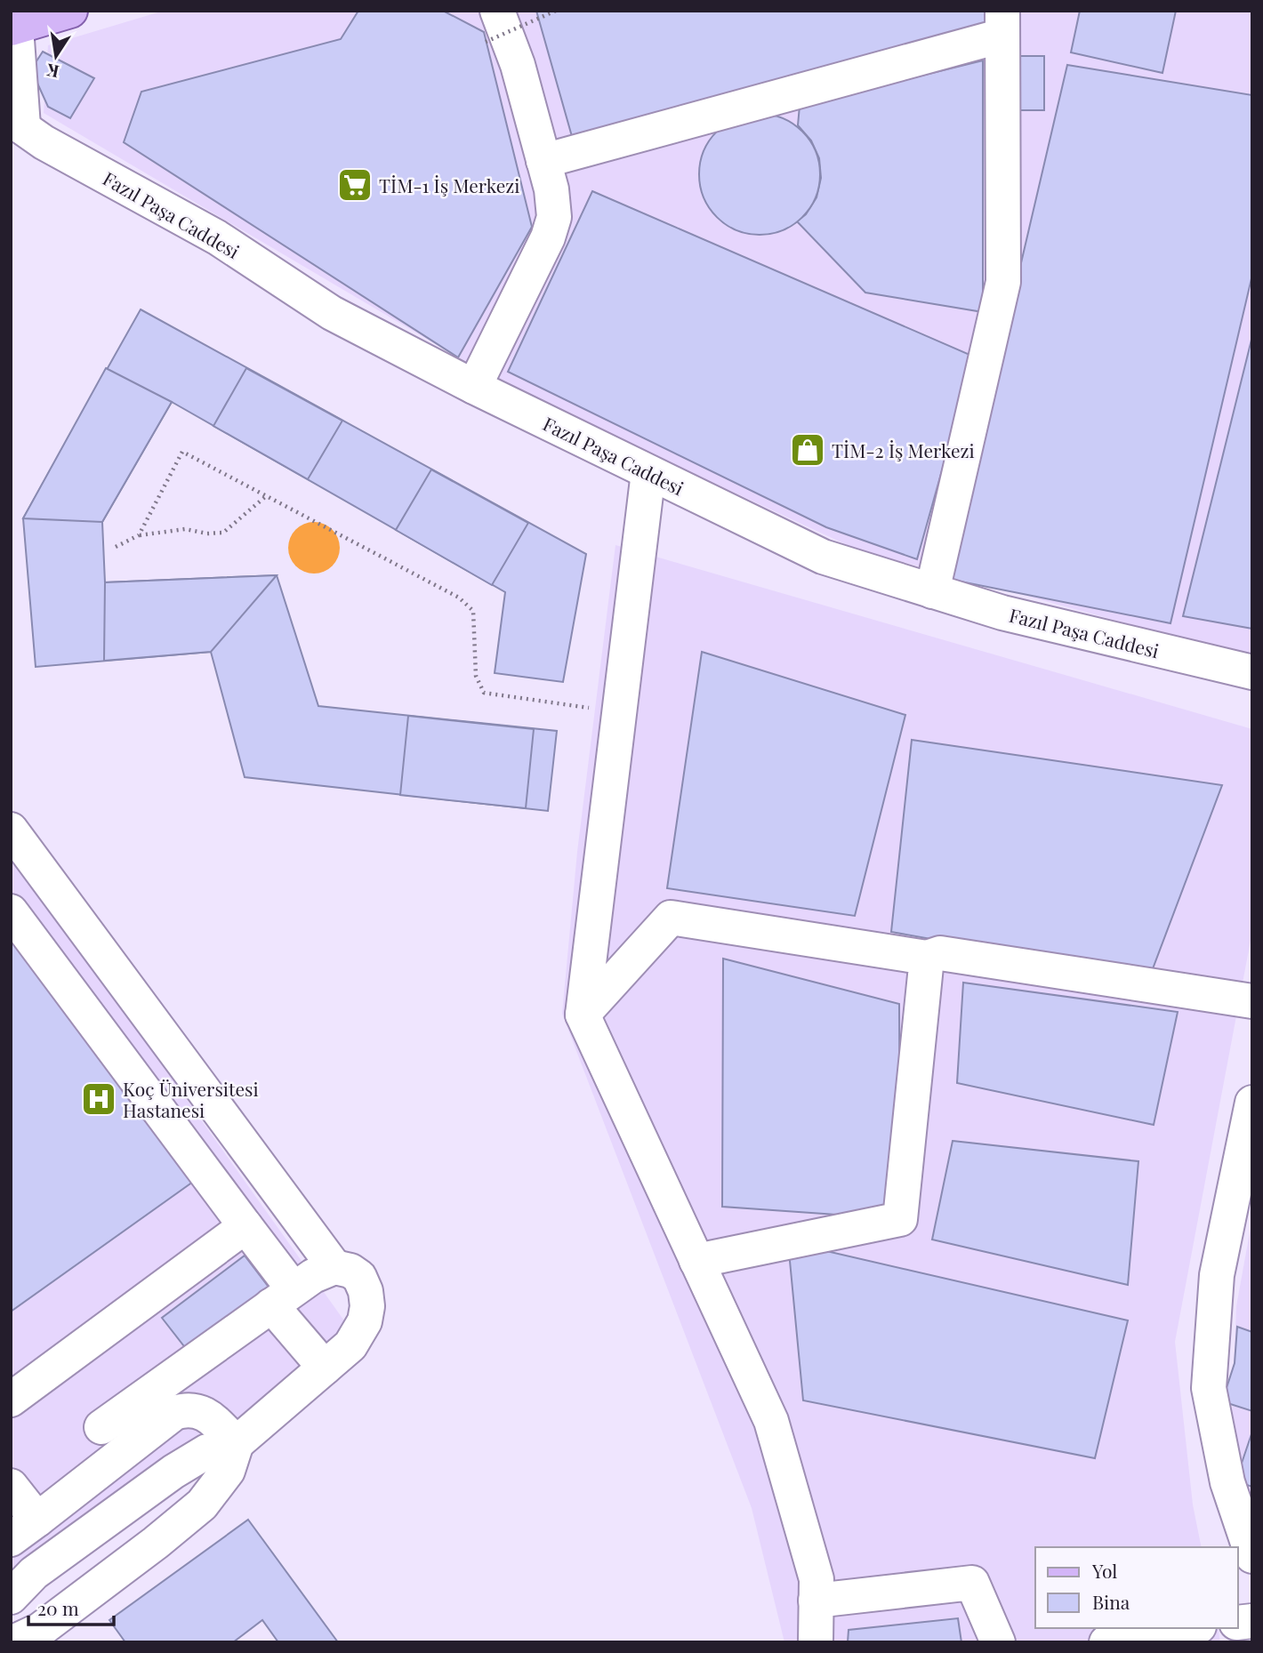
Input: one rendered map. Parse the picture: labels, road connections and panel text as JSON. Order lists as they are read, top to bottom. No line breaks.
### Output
{"streets":{"street":["Fazıl Paşa Caddesi"]},"places":{"supermarket":["TİM-1 İş Merkezi"],"shop":["TİM-2 İş Merkezi"],"hospital":["Koç Üniversitesi Hastanesi"]},"legend":["Yol","Bina"],"scale_bar":"20 m","north":"bottom"}
